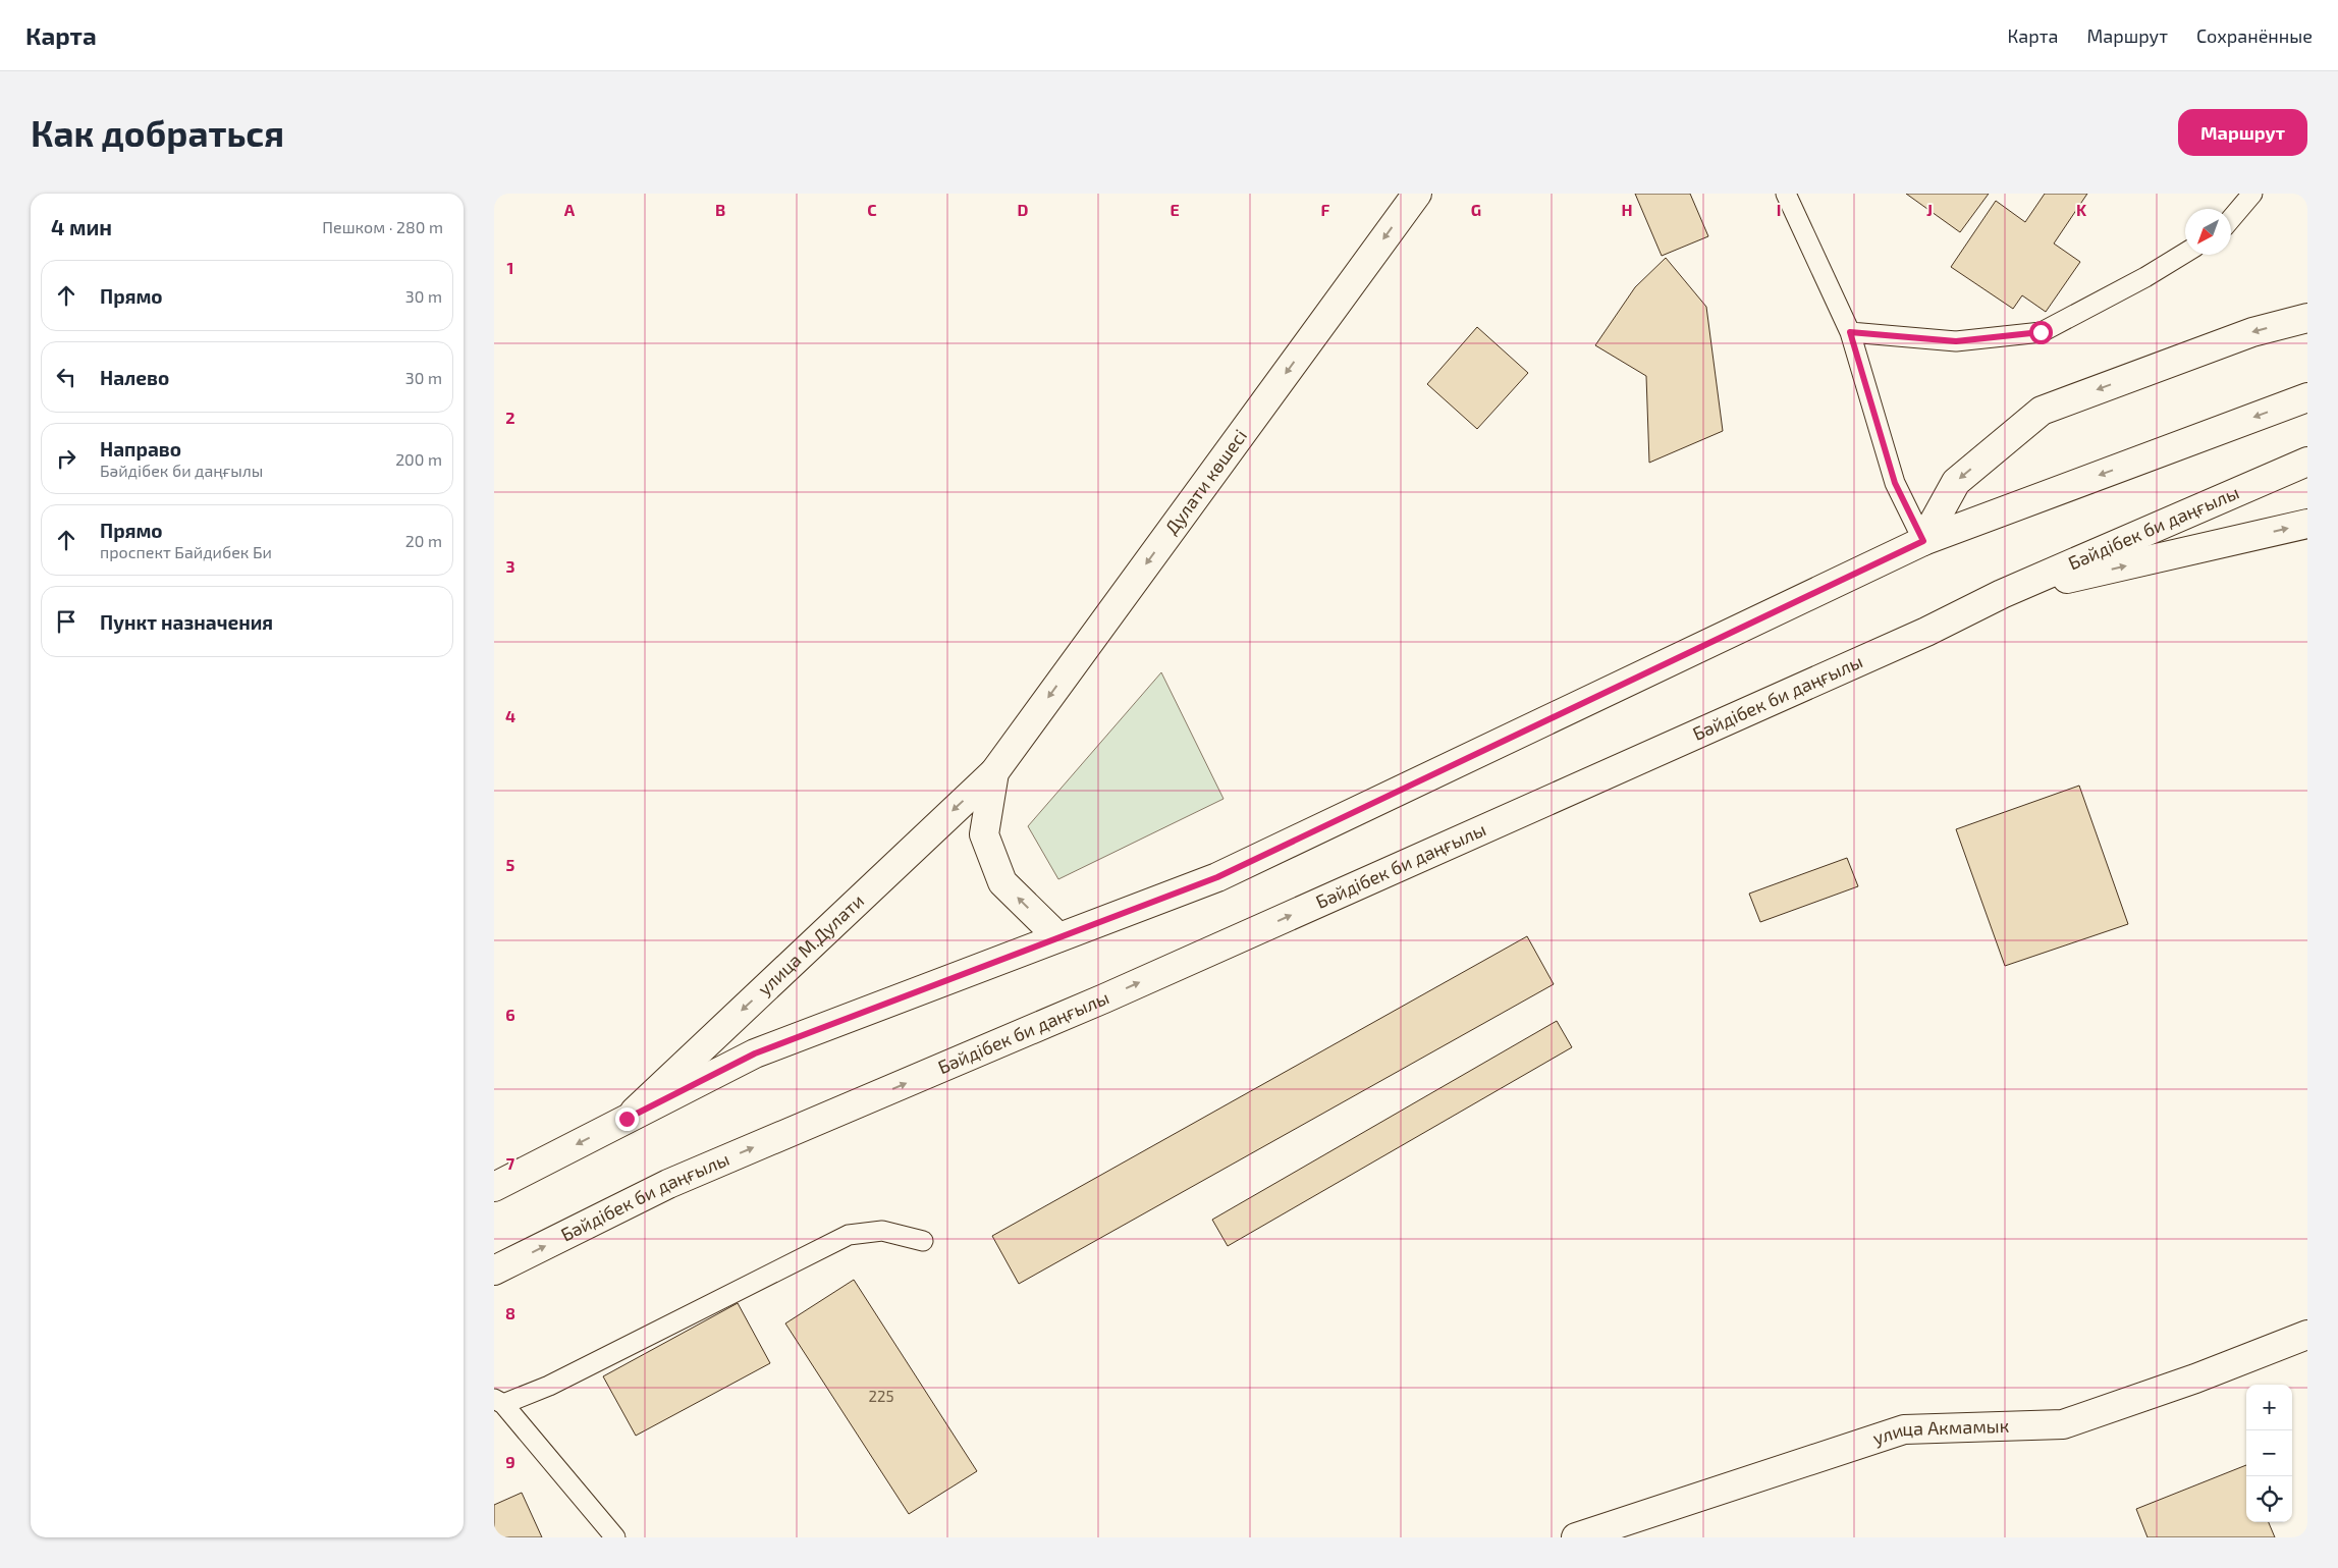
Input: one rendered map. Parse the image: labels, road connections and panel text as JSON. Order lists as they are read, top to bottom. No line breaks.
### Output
{"streets":{"main road":["Дулати көшесі","Бәйдібек би даңғылы","улица М.Дулати","улица Акмамык"]},"crossings":[["Дулати көшесі","улица М.Дулати"]],"one_way":["Дулати көшесі"],"house_numbers":["225"],"north":"bottom left","page":{"header":"Карта","nav":["Карта","Маршрут","Сохранённые"],"buttons":"Маршрут","title":"Как добраться","heading":["4 мин","Пешком · 280 m"],"list":[["Прямо","30 m"],["Налево","30 m"],["Направо","Бәйдібек би даңғылы","200 m"],["Прямо","проспект Байдибек Би","20 m"],"Пункт назначения"],"map_buttons":["+","−"]},"grid":{"columns":["A","B","C","D","E","F","G","H","I","J","K"],"rows":["1","2","3","4","5","6","7","8","9"]}}
